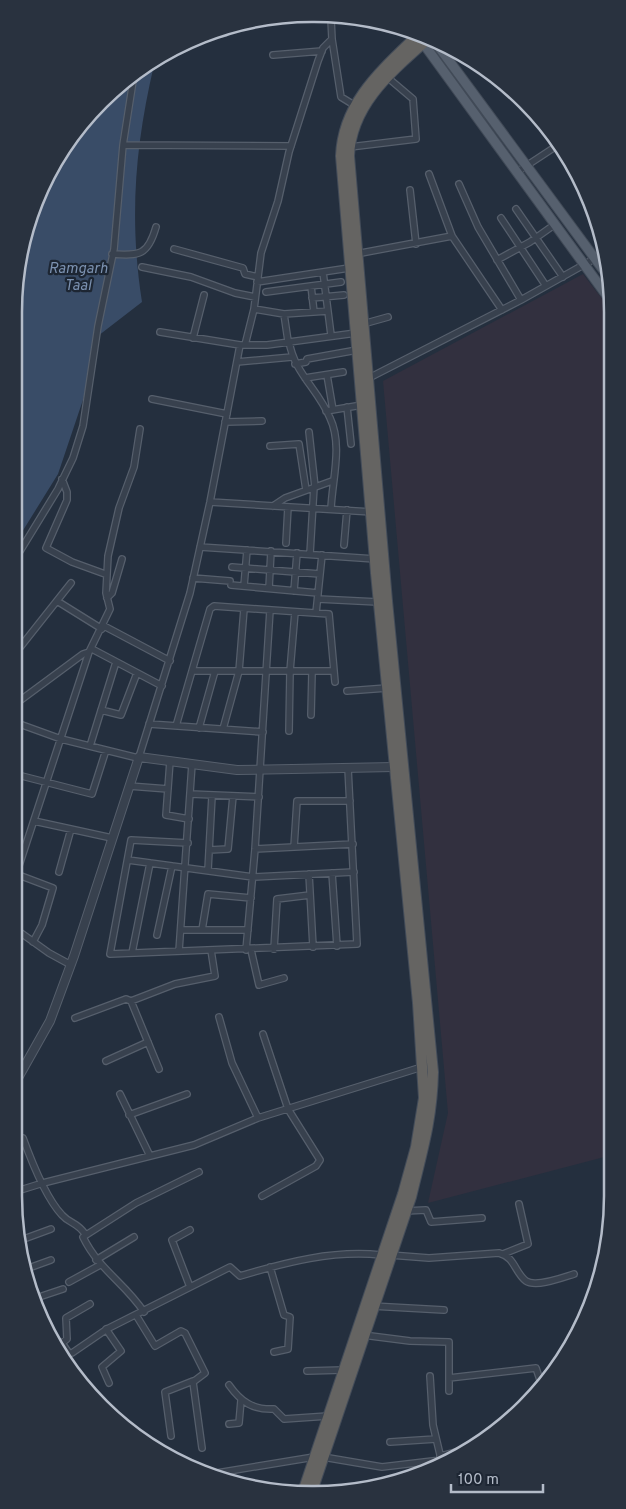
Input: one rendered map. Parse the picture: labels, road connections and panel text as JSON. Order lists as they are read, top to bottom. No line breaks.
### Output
{"water":["Ramgarh Taal"],"scale_bar":"100 m"}
